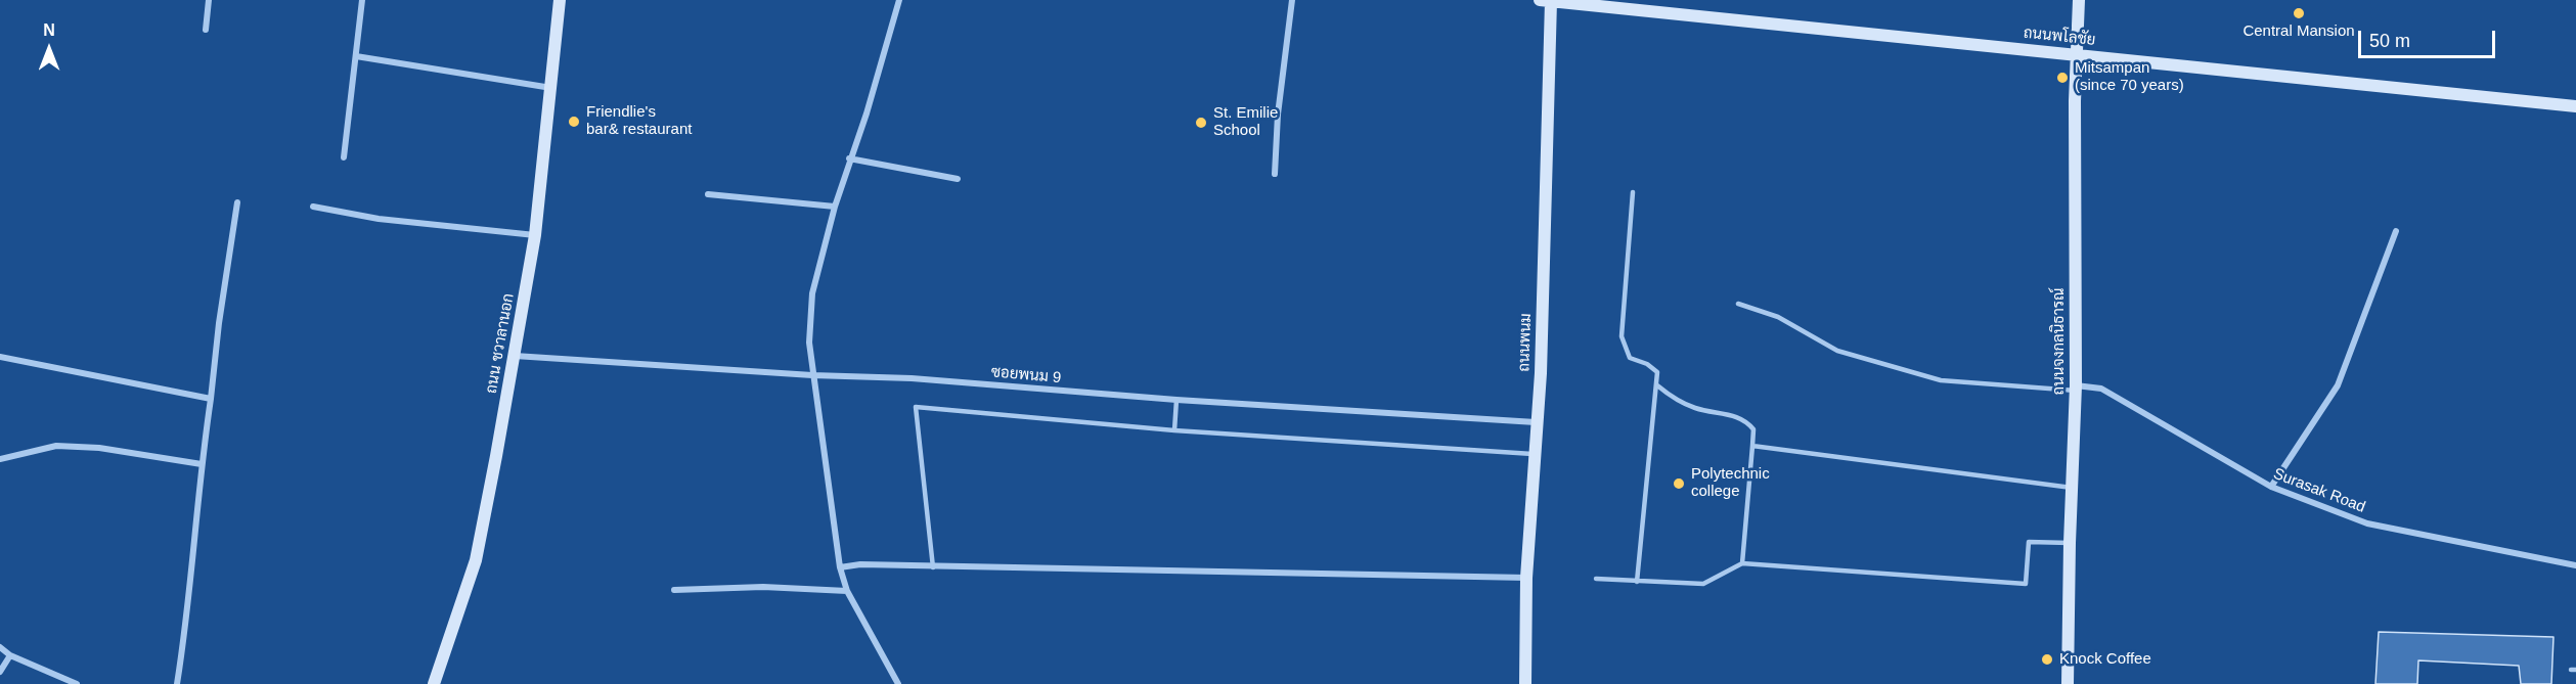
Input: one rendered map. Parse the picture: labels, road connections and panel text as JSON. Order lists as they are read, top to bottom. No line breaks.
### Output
{"streets":{"street":["ถนนพโลชัย","ถนนจงกลนิธารณ์","ถนนพนม","ถนน ชวาลานอก","ซอยพนม 9","Surasak Road"]},"crossings":[["ถนนพโลชัย","ถนนจงกลนิธารณ์"],["ถนนพโลชัย","ถนนพนม"],["ถนนจงกลนิธารณ์","Surasak Road"],["ถนนพนม","ซอยพนม 9"],["ถนน ชวาลานอก","ซอยพนม 9"]],"places":["Central Mansion","Mitsampan (since 70 years)","Friendlie's bar& restaurant","St. Emilie School","Polytechnic college","Knock Coffee"],"scale_bar":"50 m","north":"top"}
